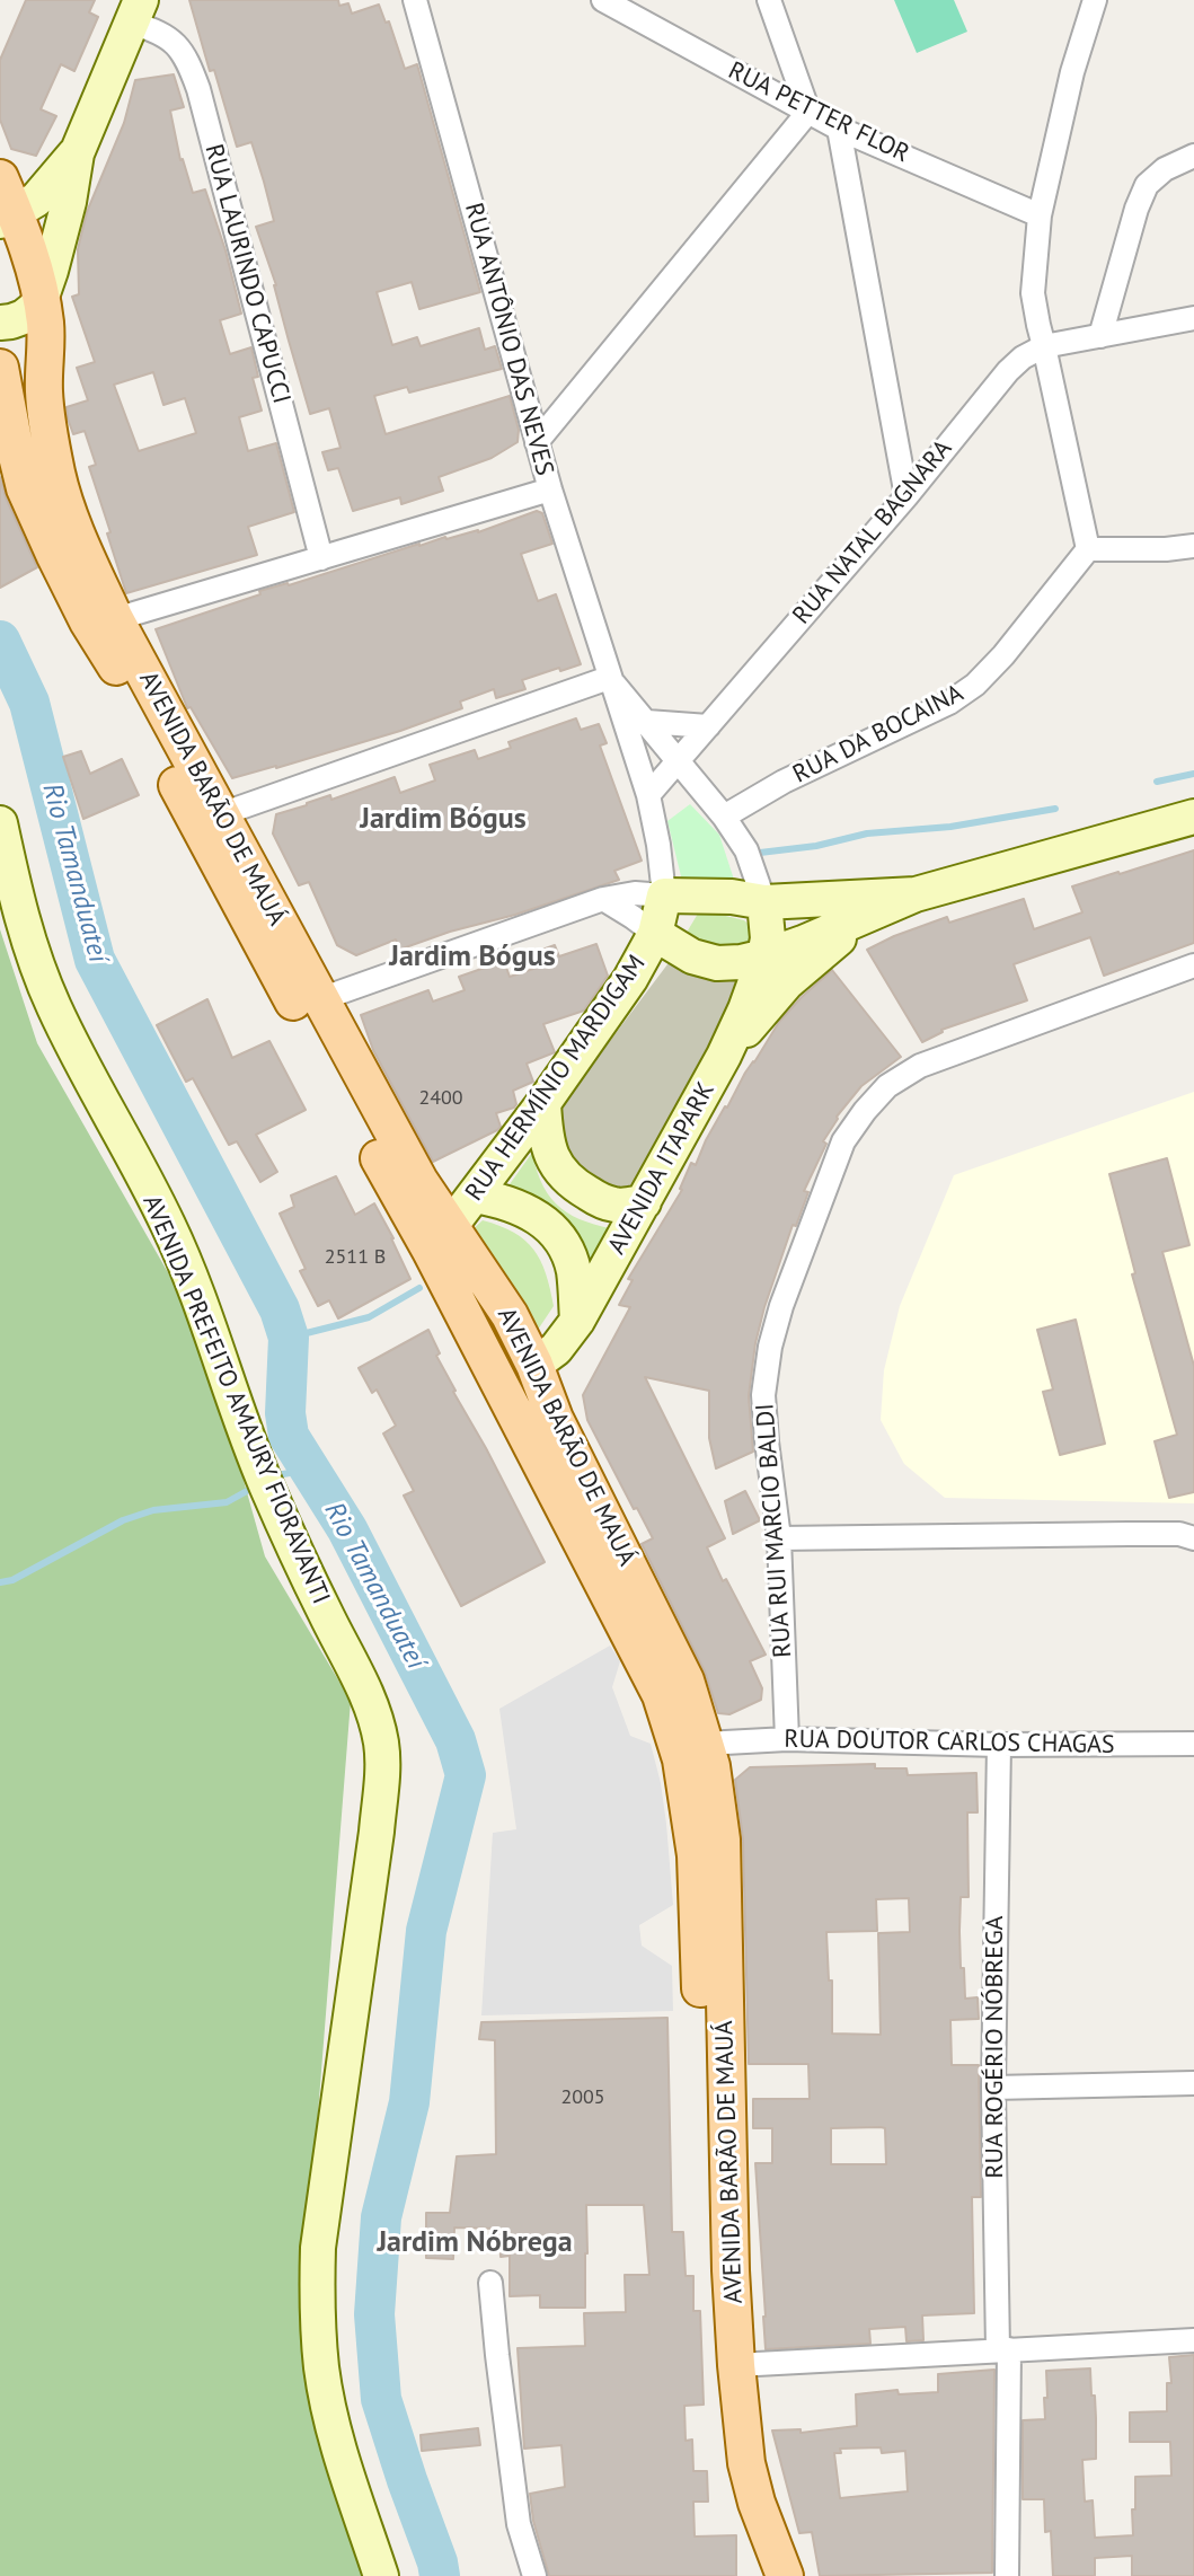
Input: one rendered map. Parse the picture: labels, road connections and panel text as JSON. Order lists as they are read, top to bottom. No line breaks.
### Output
{"streets":{"main road":["AVENIDA BARÃO DE MAUÁ","RUA HERMÍNIO MARDIGAM","AVENIDA ITAPARK","AVENIDA PREFEITO AMAURY FIORAVANTI"],"street":["RUA PETTER FLOR","RUA LAURINDO CAPUCCI","RUA ANTÔNIO DAS NEVES","RUA NATAL BAGNARA","RUA DA BOCAINA","RUA RUI MARCIO BALDI","RUA DOUTOR CARLOS CHAGAS","RUA ROGÉRIO NÓBREGA"]},"crossings":[["RUA ANTÔNIO DAS NEVES","RUA NATAL BAGNARA"],["RUA ANTÔNIO DAS NEVES","RUA DA BOCAINA"],["RUA ANTÔNIO DAS NEVES","RUA HERMÍNIO MARDIGAM"],["RUA ANTÔNIO DAS NEVES","AVENIDA ITAPARK"],["AVENIDA BARÃO DE MAUÁ","RUA HERMÍNIO MARDIGAM"],["AVENIDA BARÃO DE MAUÁ","AVENIDA ITAPARK"],["AVENIDA BARÃO DE MAUÁ","RUA DOUTOR CARLOS CHAGAS"],["RUA RUI MARCIO BALDI","RUA DOUTOR CARLOS CHAGAS"],["RUA DOUTOR CARLOS CHAGAS","RUA ROGÉRIO NÓBREGA"]],"districts":["Jardim Bógus","Jardim Bógus","Jardim Nóbrega"],"water":["Rio Tamanduateí"],"house_numbers":["2400","2511 B","2005"]}
